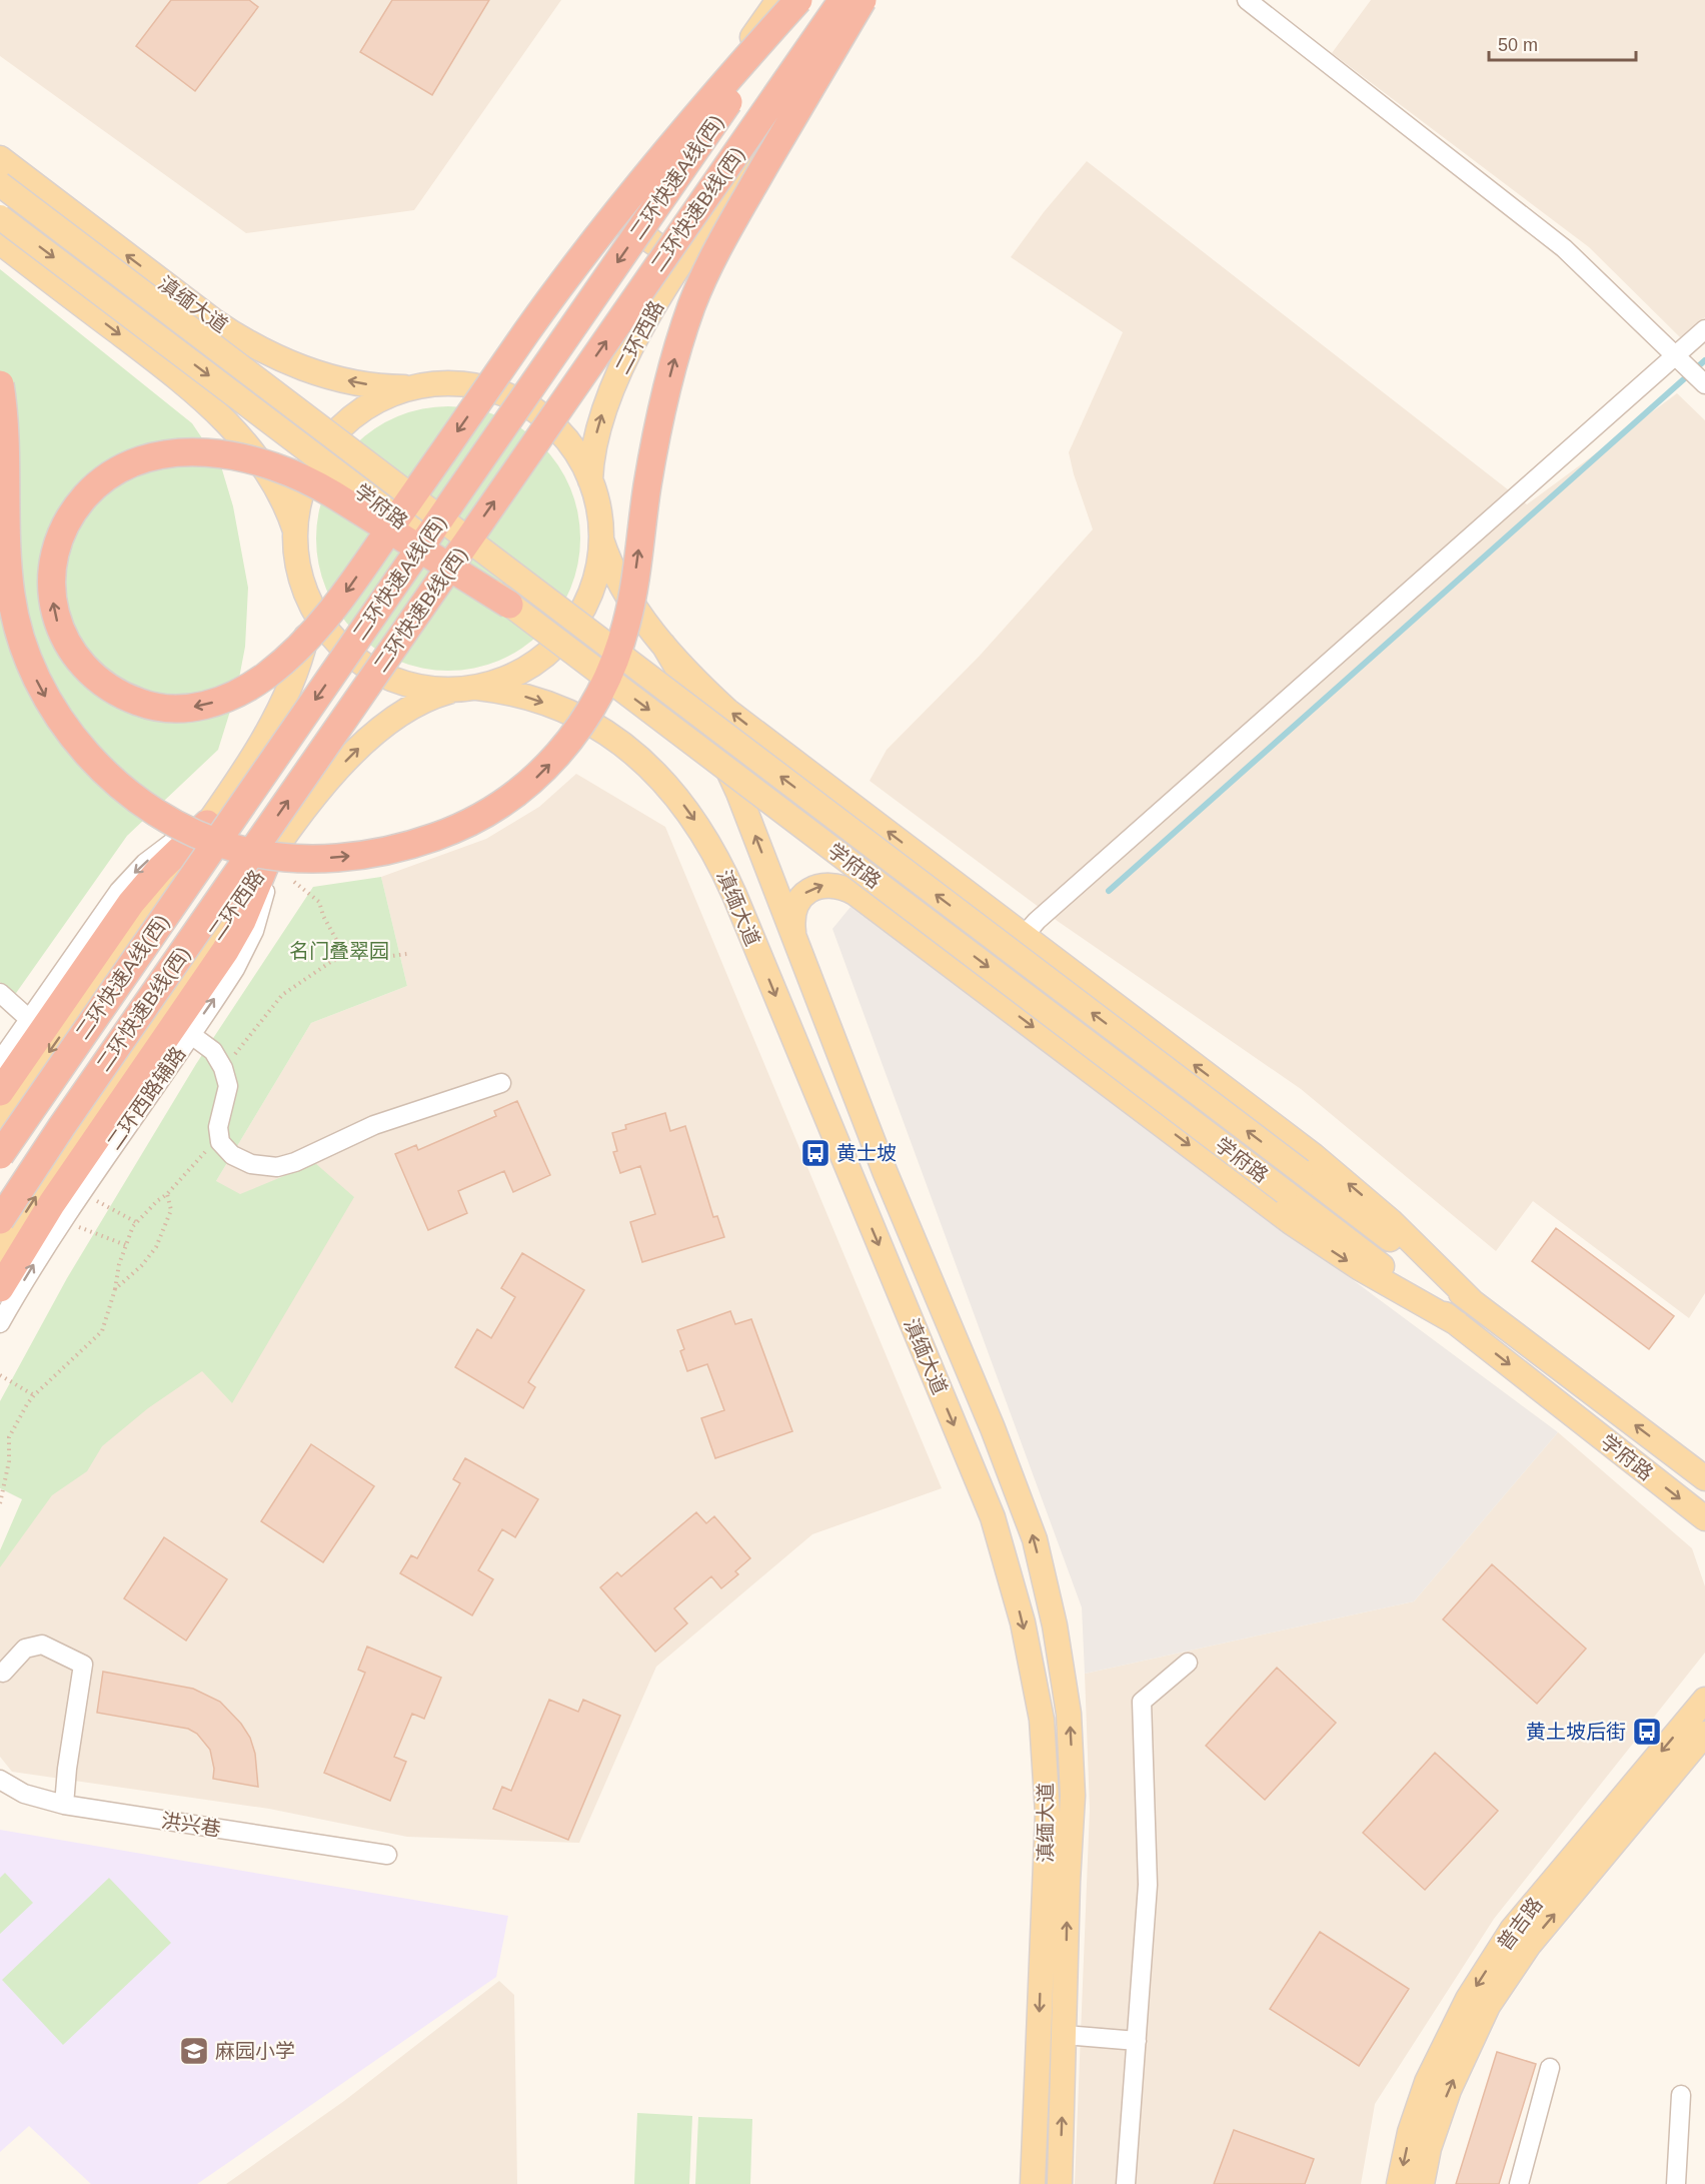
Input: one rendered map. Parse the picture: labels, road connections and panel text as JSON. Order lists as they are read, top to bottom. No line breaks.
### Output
{"streets":{"highway":["二环快速A线(西)","二环快速B线(西)"],"main road":["滇缅大道","二环西路","学府路","普吉路"],"street":["二环西路辅路","洪兴巷"]},"crossings":[["滇缅大道","二环西路"],["滇缅大道","学府路"],["二环西路","学府路"],["二环西路","二环西路辅路"]],"one_way":["二环西路辅路"],"parks":["名门叠翠园"],"places":{"bus stop":["黄士坡","黄土坡后街"],"school or university":["麻园小学"]},"scale_bar":"50 m"}
